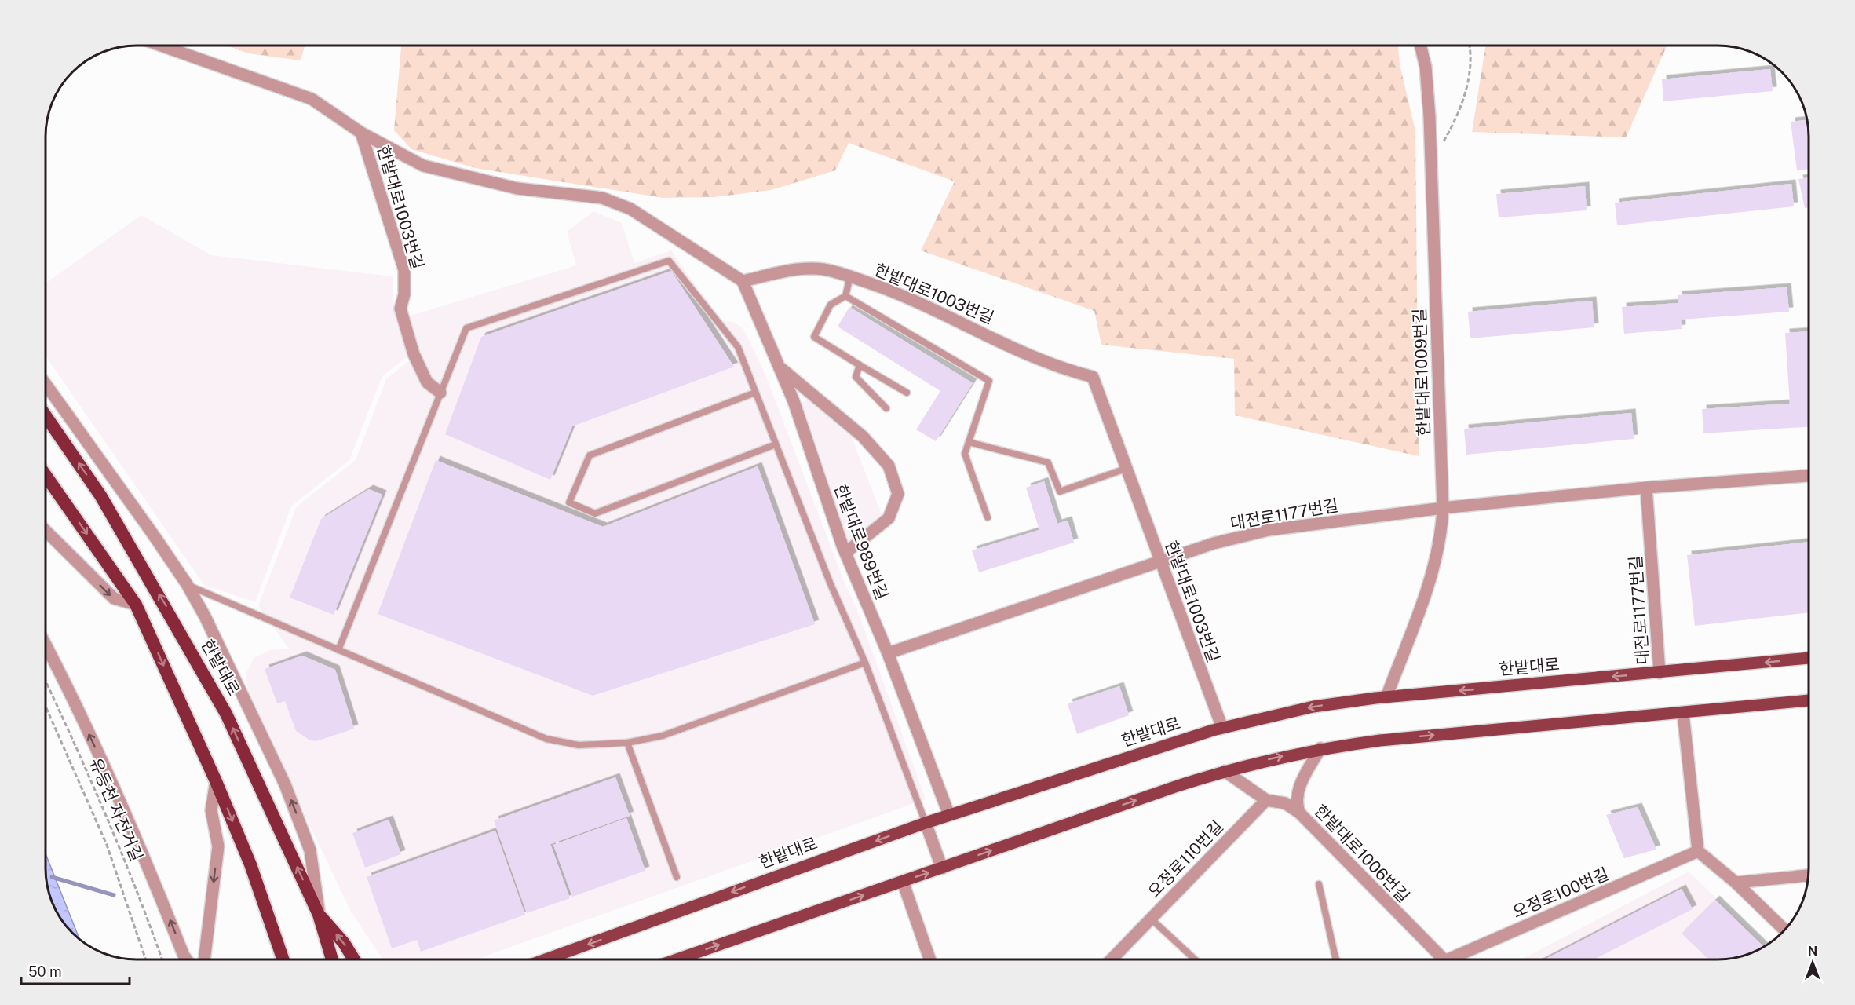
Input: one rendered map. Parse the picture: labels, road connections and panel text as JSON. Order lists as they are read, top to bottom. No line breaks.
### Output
{"streets":{"highway":["한밭대로"],"street":["한밭대로1003번길","한밭대로1009번길","대전로1177번길","한밭대로989번길","한밭대로1006번길","오정로110번길","오정로100번길"],"path":["유등천 자전거길"]},"crossings":[["한밭대로1003번길","대전로1177번길"],["한밭대로1003번길","한밭대로989번길"],["한밭대로1003번길","한밭대로"],["한밭대로1009번길","대전로1177번길"],["한밭대로1009번길","한밭대로"],["대전로1177번길","한밭대로989번길"],["대전로1177번길","한밭대로"],["한밭대로989번길","한밭대로"]],"one_way":["한밭대로"],"scale_bar":"50 m","north":"top"}
